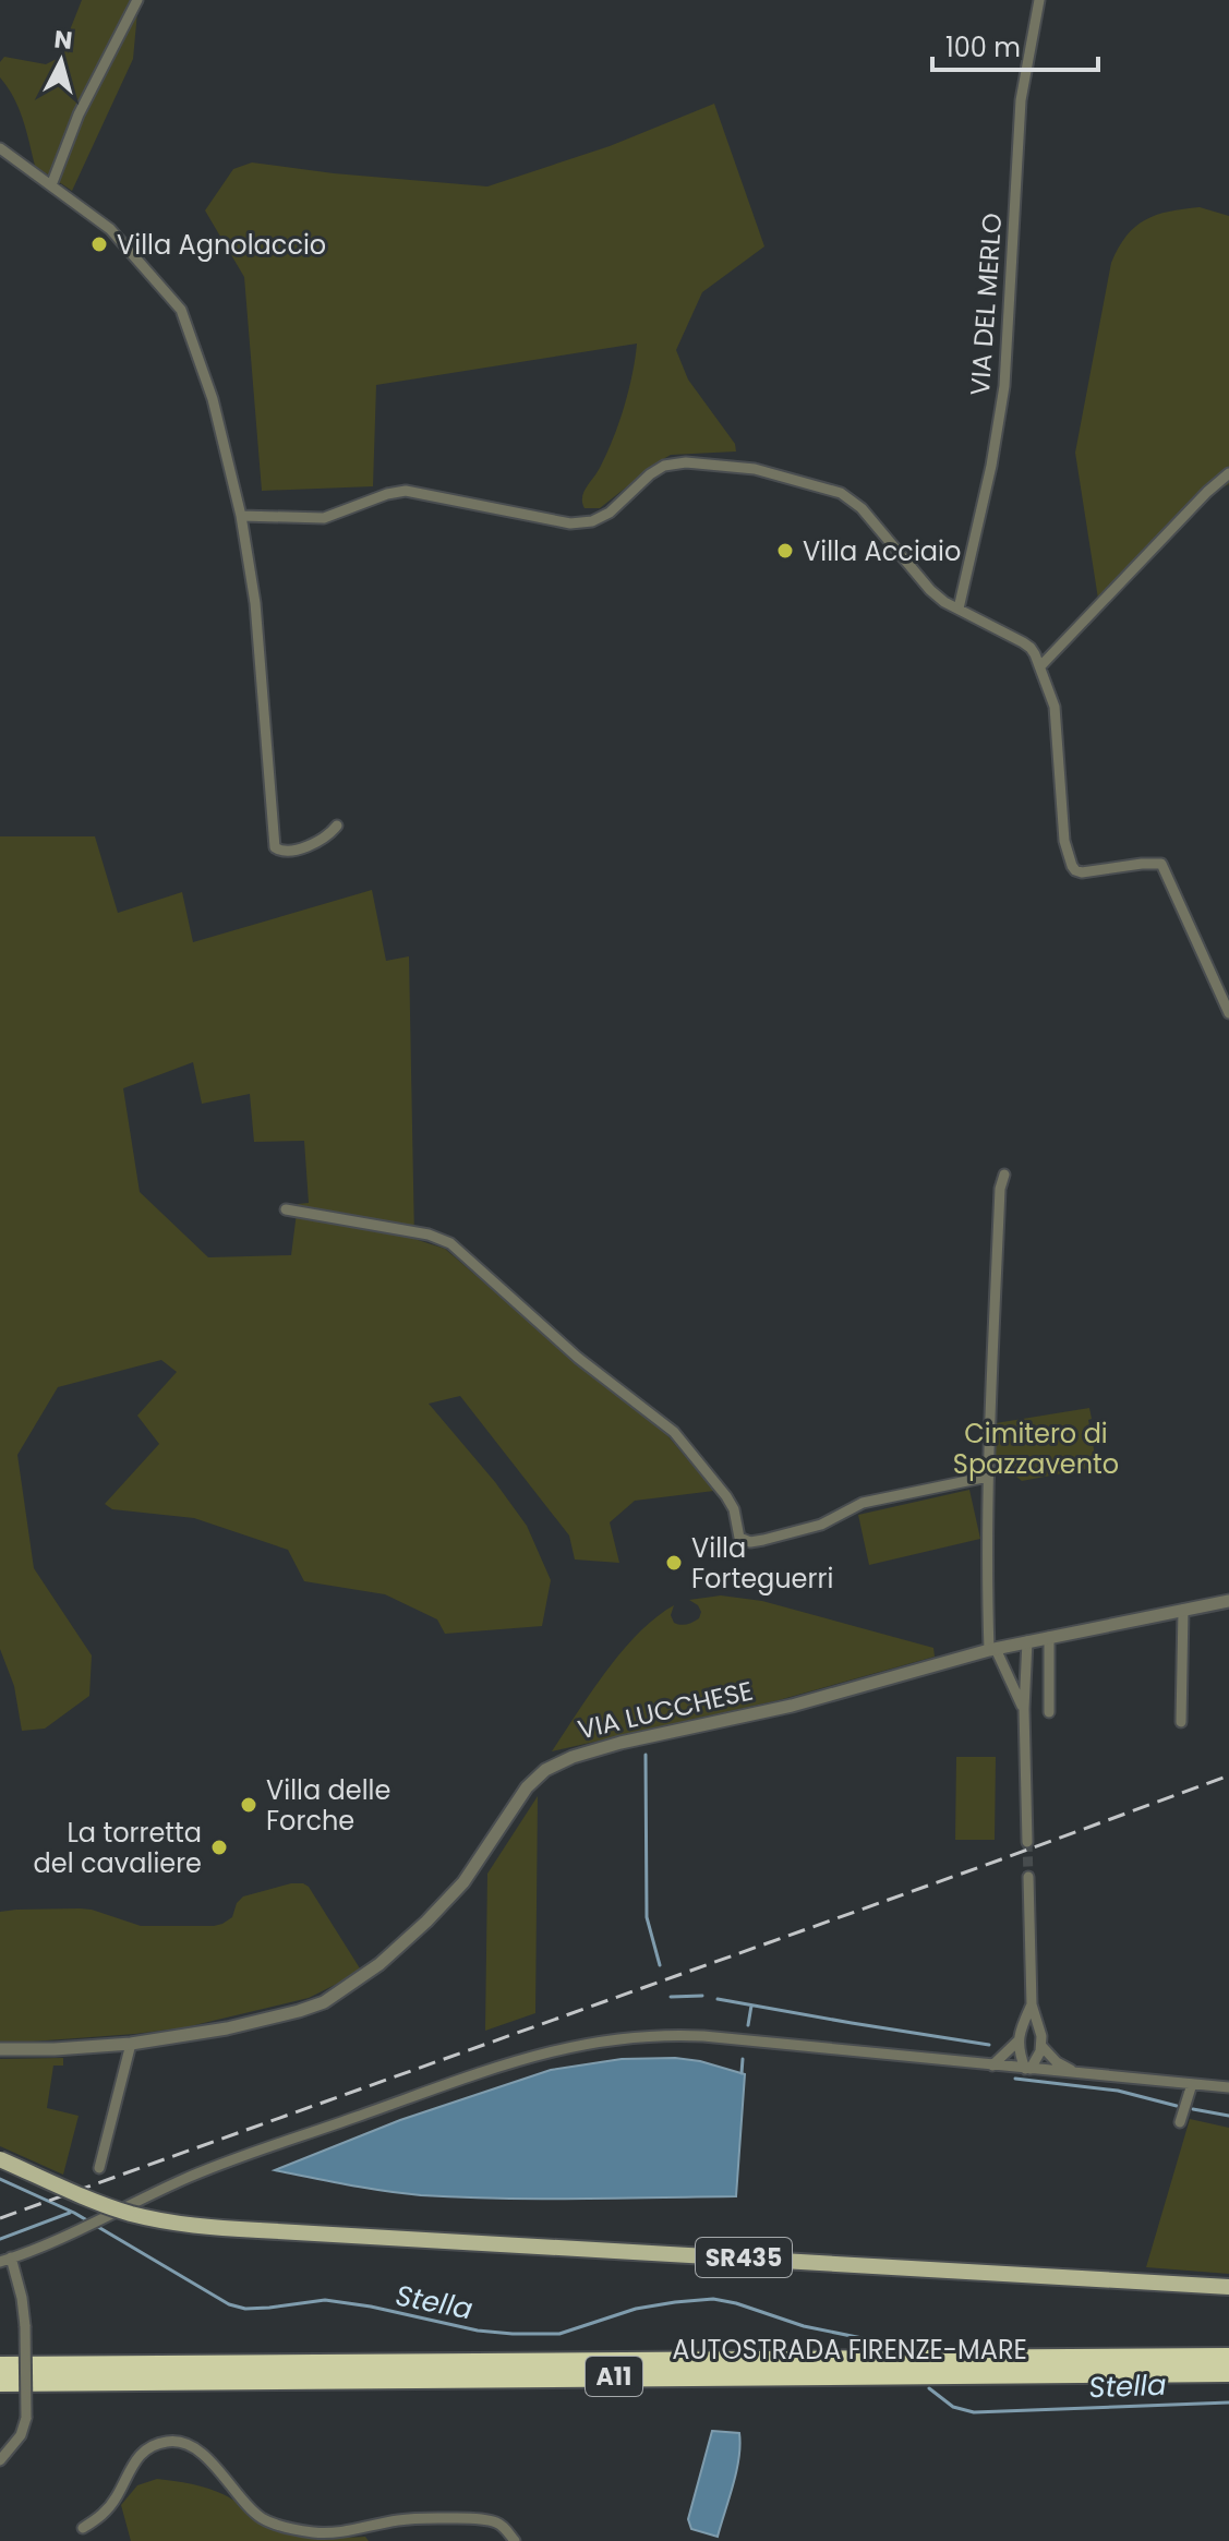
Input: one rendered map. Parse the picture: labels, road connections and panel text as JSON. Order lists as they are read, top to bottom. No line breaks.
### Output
{"streets":{"highway":["AUTOSTRADA FIRENZE-MARE","A11"],"main road":["SR435"],"street":["VIA DEL MERLO","VIA LUCCHESE"]},"water":["Stella"],"parks":["Cimitero di Spazzavento"],"places":["Villa Agnolaccio","Villa Acciaio","Villa Forteguerri","Villa delle Forche","La torretta del cavaliere"],"scale_bar":"100 m","north":"top"}
